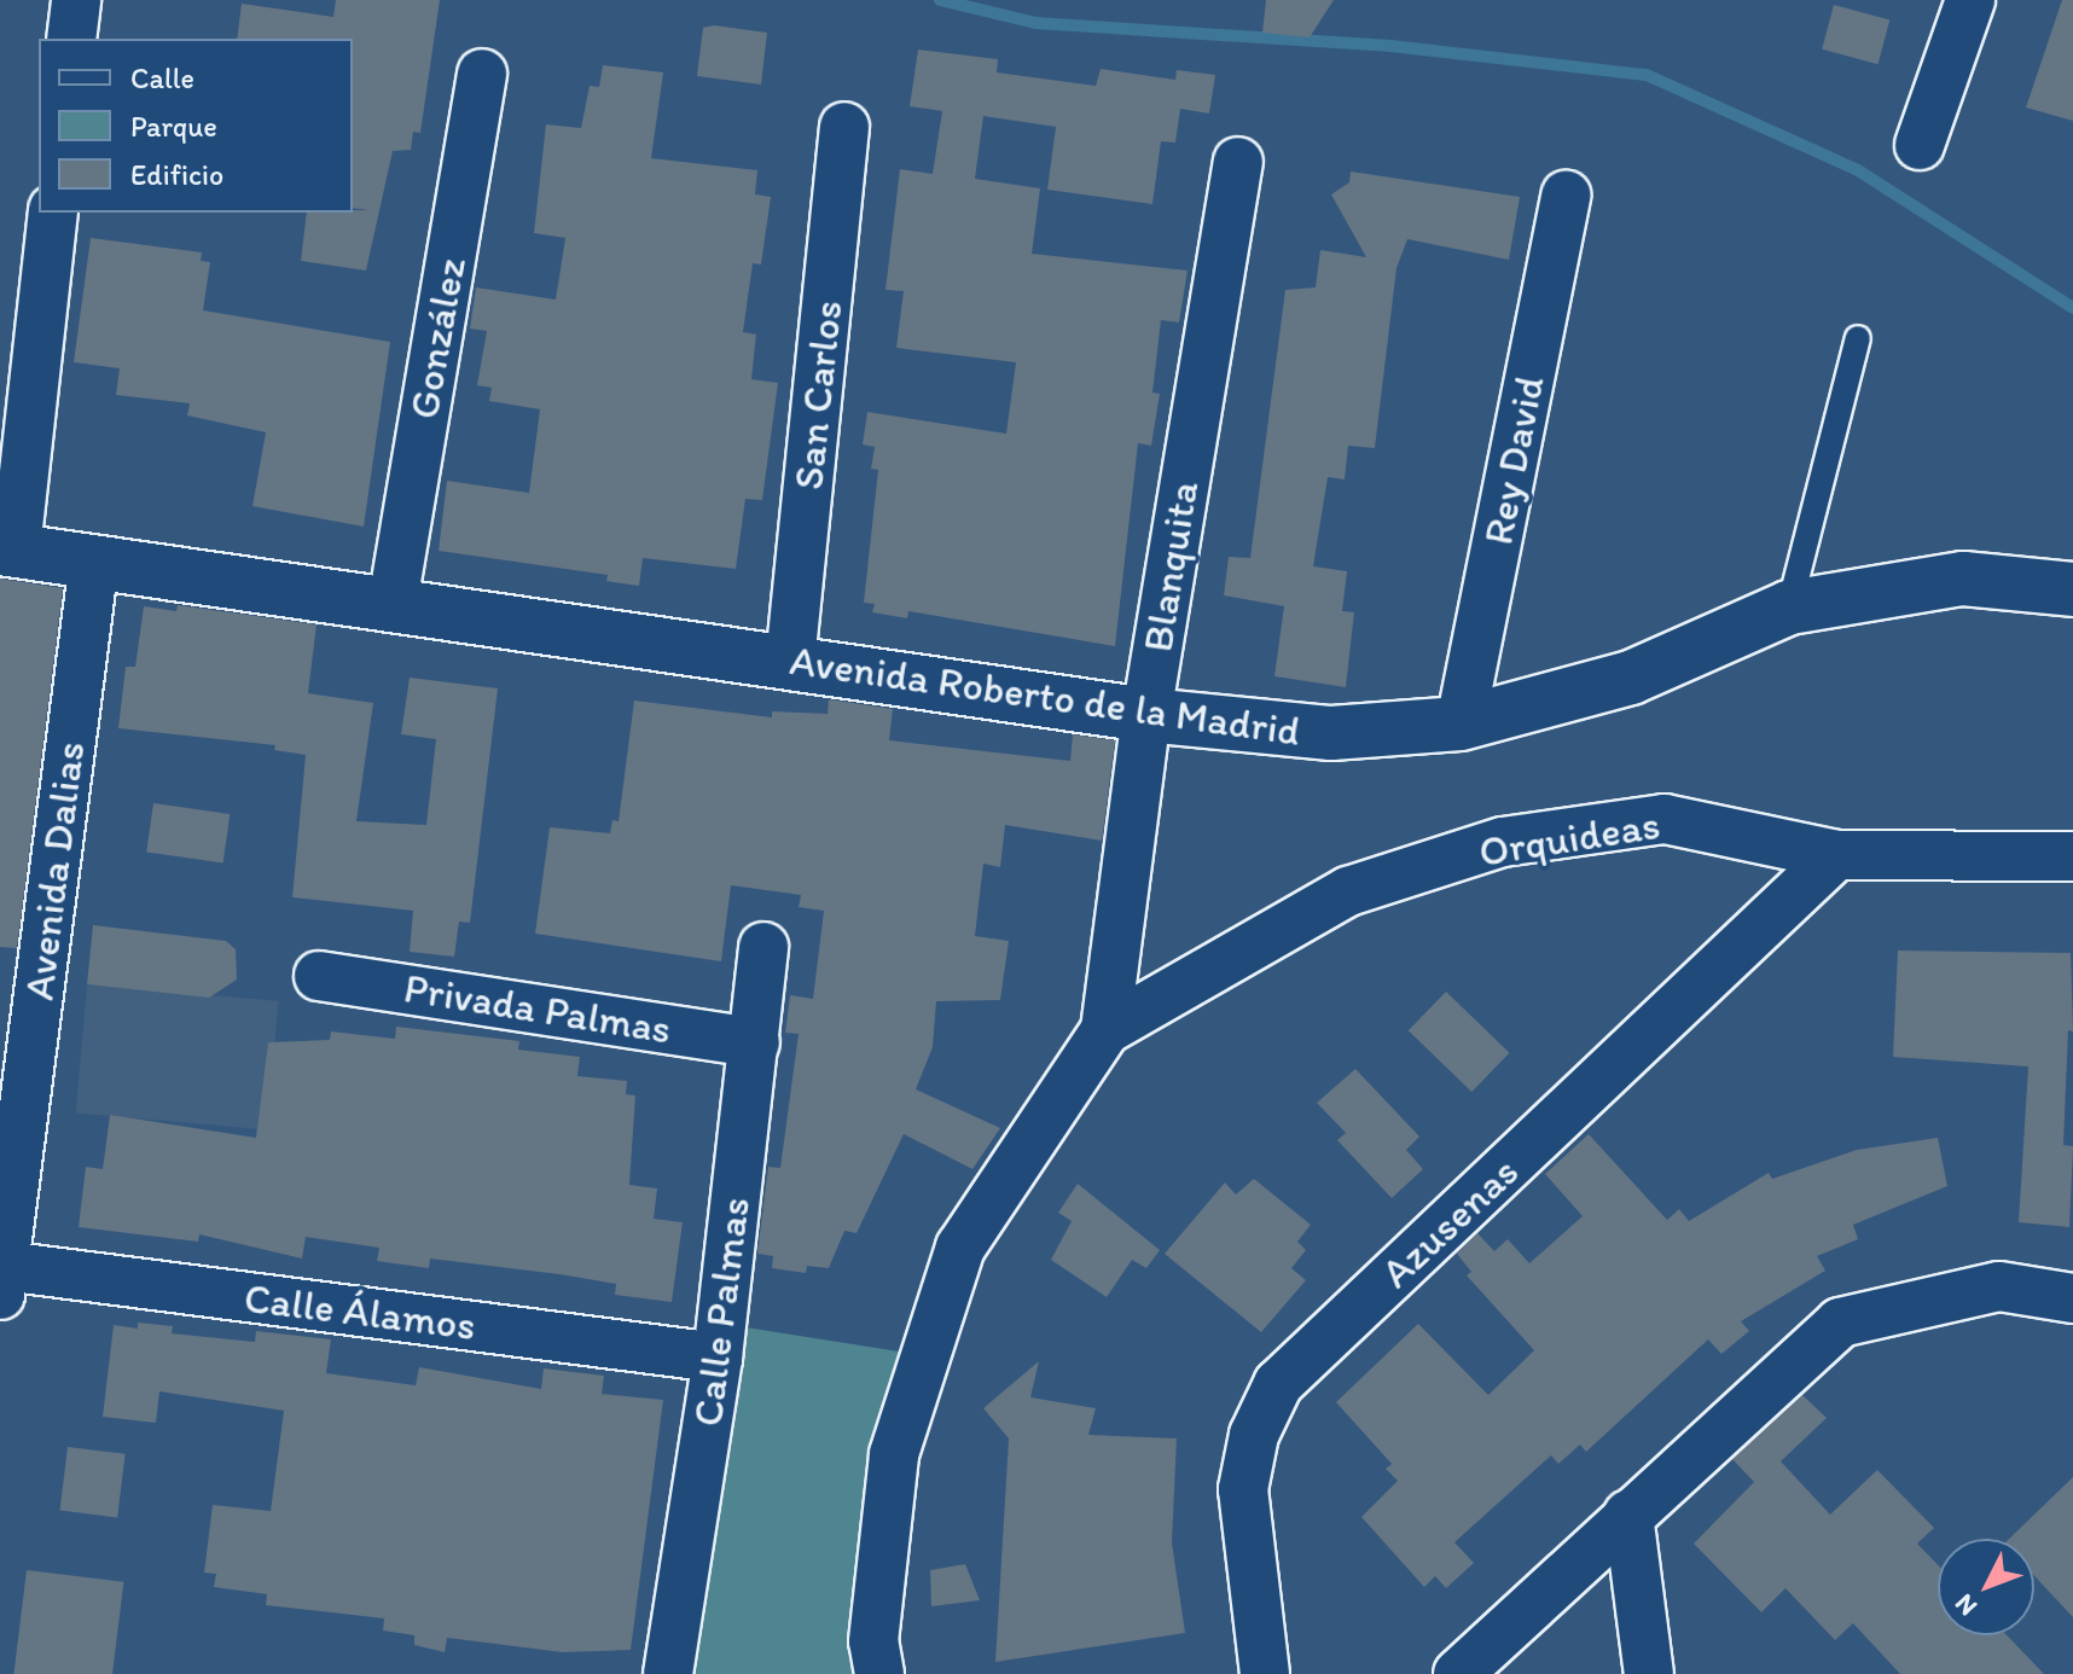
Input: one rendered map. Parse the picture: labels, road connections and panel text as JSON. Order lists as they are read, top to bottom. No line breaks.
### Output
{"streets":{"main road":["Avenida Roberto de la Madrid"],"street":["González","San Carlos","Rey David","Blanquita","Orquideas","Avenida Dalias","Privada Palmas","Azusenas","Calle Álamos","Calle Palmas"]},"crossings":[["González","Avenida Roberto de la Madrid"],["San Carlos","Avenida Roberto de la Madrid"],["Rey David","Avenida Roberto de la Madrid"],["Blanquita","Avenida Roberto de la Madrid"],["Blanquita","Orquideas"],["Avenida Roberto de la Madrid","Avenida Dalias"],["Orquideas","Azusenas"],["Avenida Dalias","Calle Álamos"],["Privada Palmas","Calle Palmas"],["Calle Álamos","Calle Palmas"]],"legend":["Calle","Parque","Edificio"],"north":"bottom left"}
